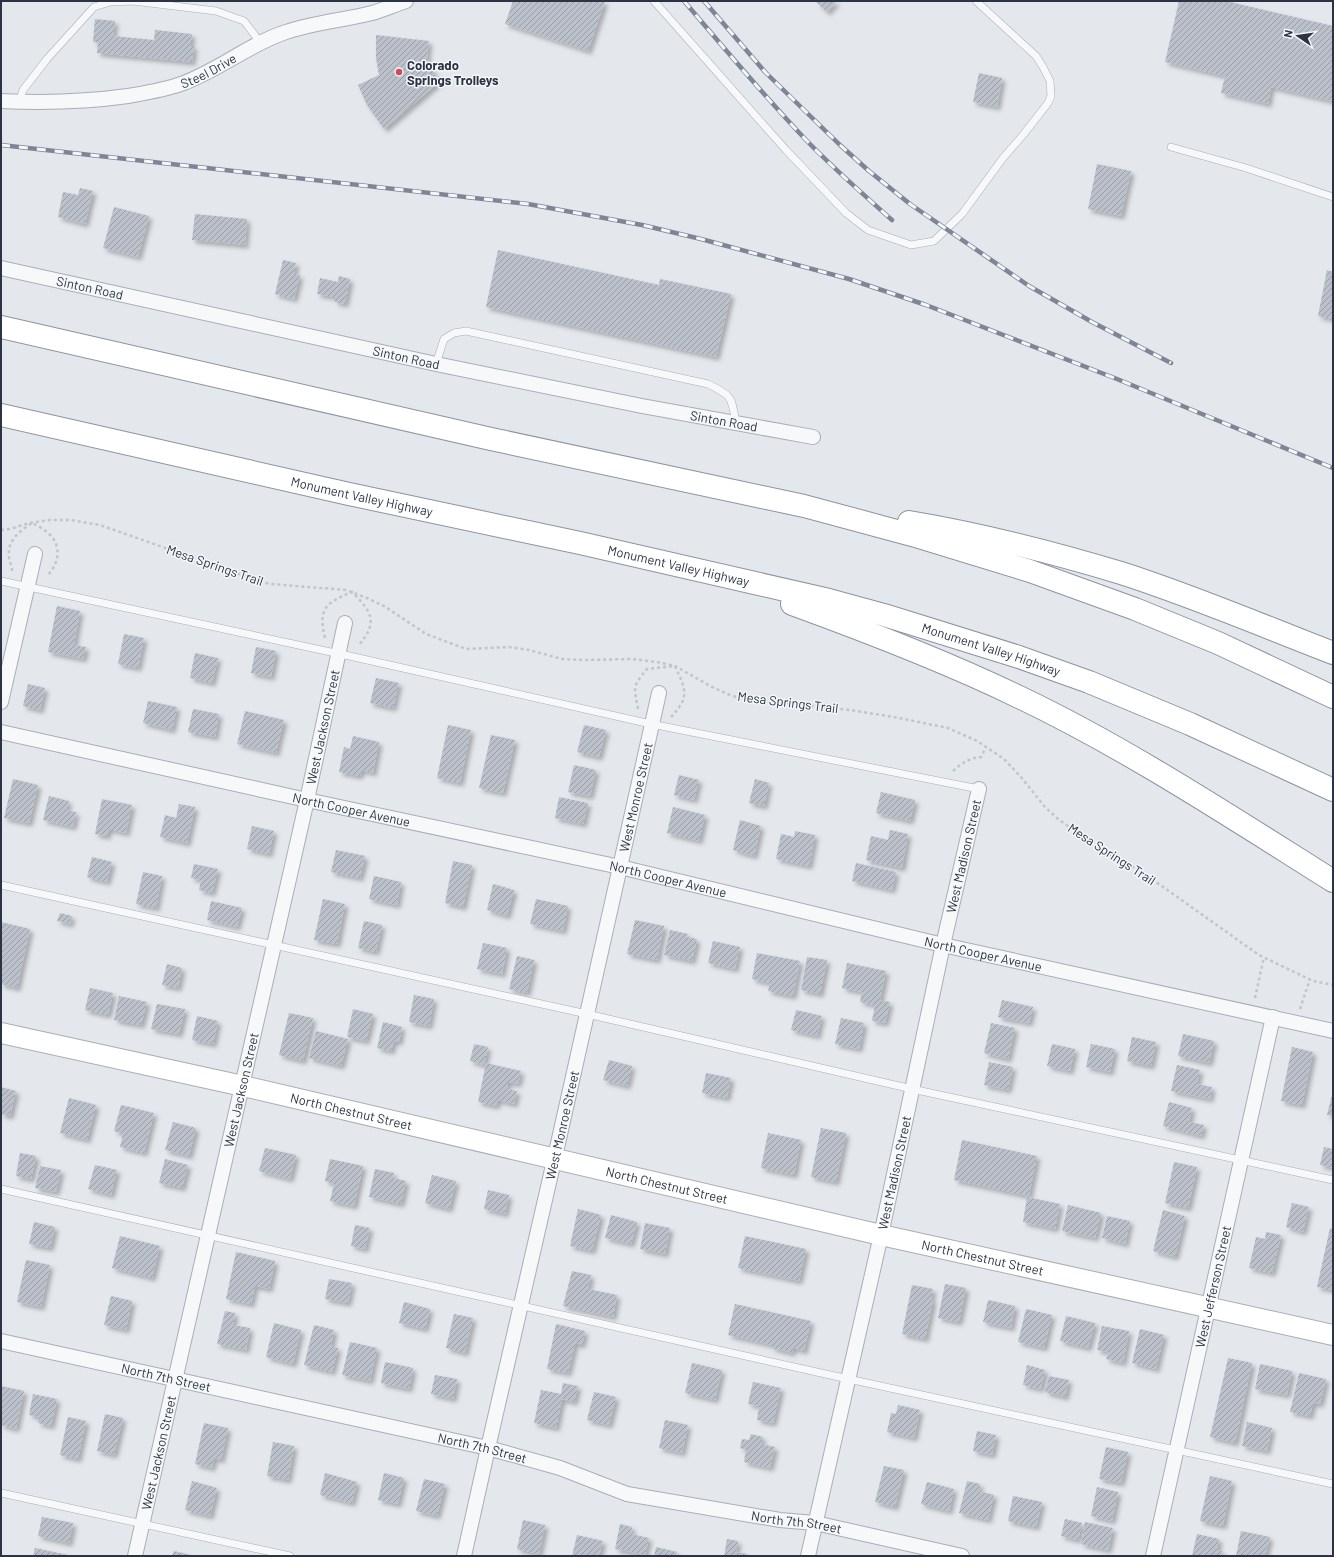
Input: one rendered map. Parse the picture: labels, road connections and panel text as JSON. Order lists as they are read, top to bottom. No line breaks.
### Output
{"streets":{"highway":["Monument Valley Highway"],"main road":["North Chestnut Street"],"street":["Steel Drive","Sinton Road","West Jackson Street","West Monroe Street","North Cooper Avenue","West Madison Street","West Jefferson Street","North 7th Street"],"path":["Mesa Springs Trail"]},"crossings":[["West Jackson Street","North Cooper Avenue"],["West Jackson Street","North Chestnut Street"],["West Jackson Street","North 7th Street"],["West Monroe Street","North Cooper Avenue"],["West Monroe Street","North Chestnut Street"],["West Monroe Street","North 7th Street"],["North Cooper Avenue","West Madison Street"],["North Cooper Avenue","West Jefferson Street"],["West Madison Street","North Chestnut Street"],["West Madison Street","North 7th Street"],["North Chestnut Street","West Jefferson Street"]],"places":["Colorado Springs Trolleys"],"north":"left"}
